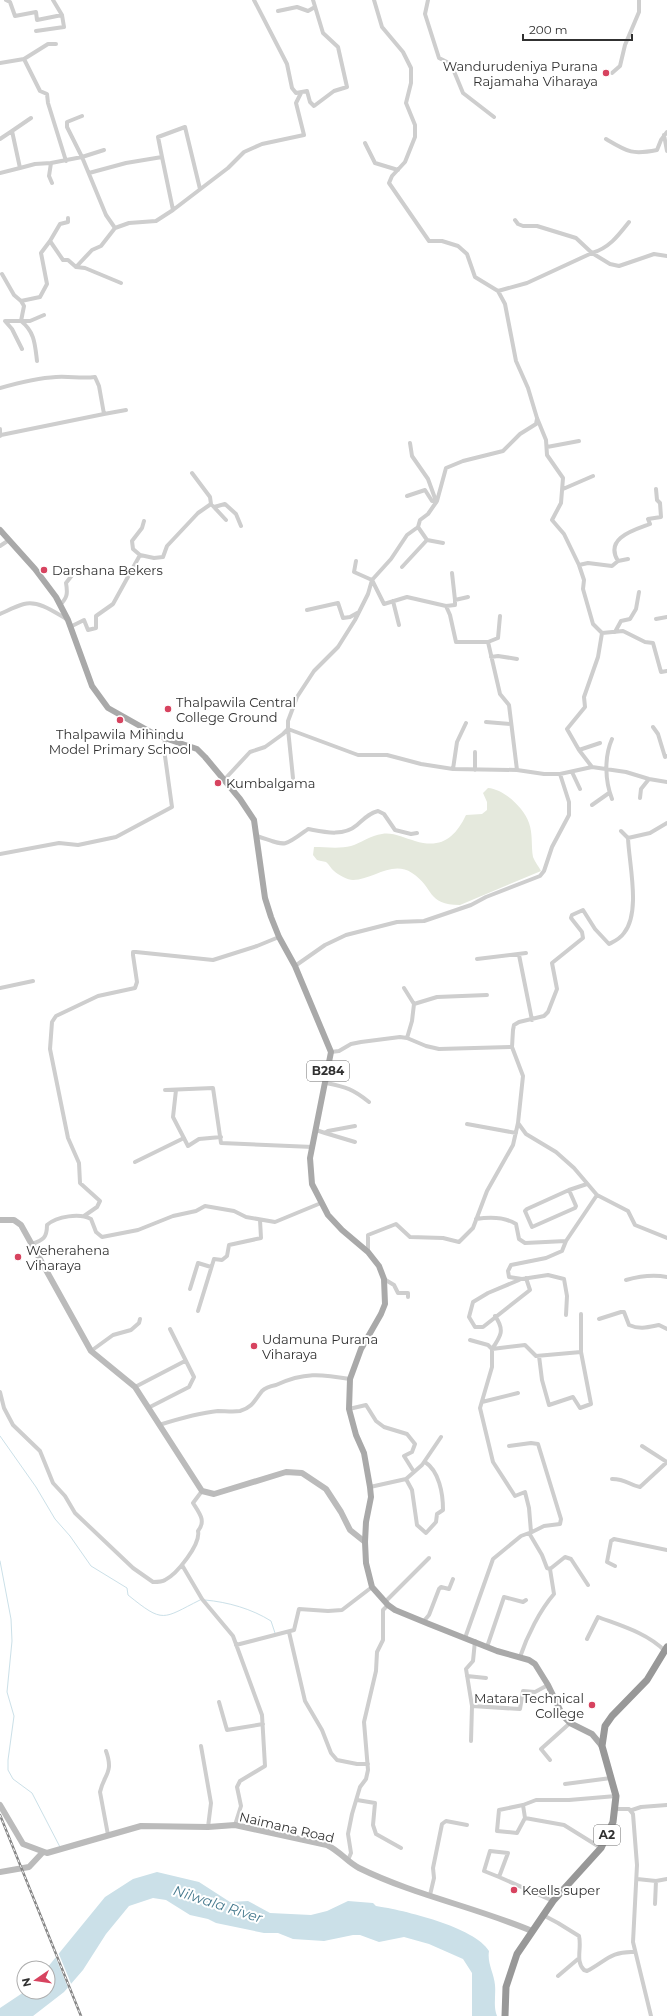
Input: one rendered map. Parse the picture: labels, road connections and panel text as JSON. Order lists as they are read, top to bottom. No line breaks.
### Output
{"streets":{"highway":["A2"],"main road":["B284","Naimana Road"]},"crossings":[["B284","A2"],["Naimana Road","A2"]],"water":["Nilwala River"],"places":["Wandurudeniya Purana Rajamaha Viharaya","Darshana Bekers","Thalpawila Central College Ground","Thalpawila Mihindu Model Primary School","Kumbalgama","Weherahena Viharaya","Udamuna Purana Viharaya","Matara Technical College","Keells super"],"scale_bar":"200 m","north":"left"}
